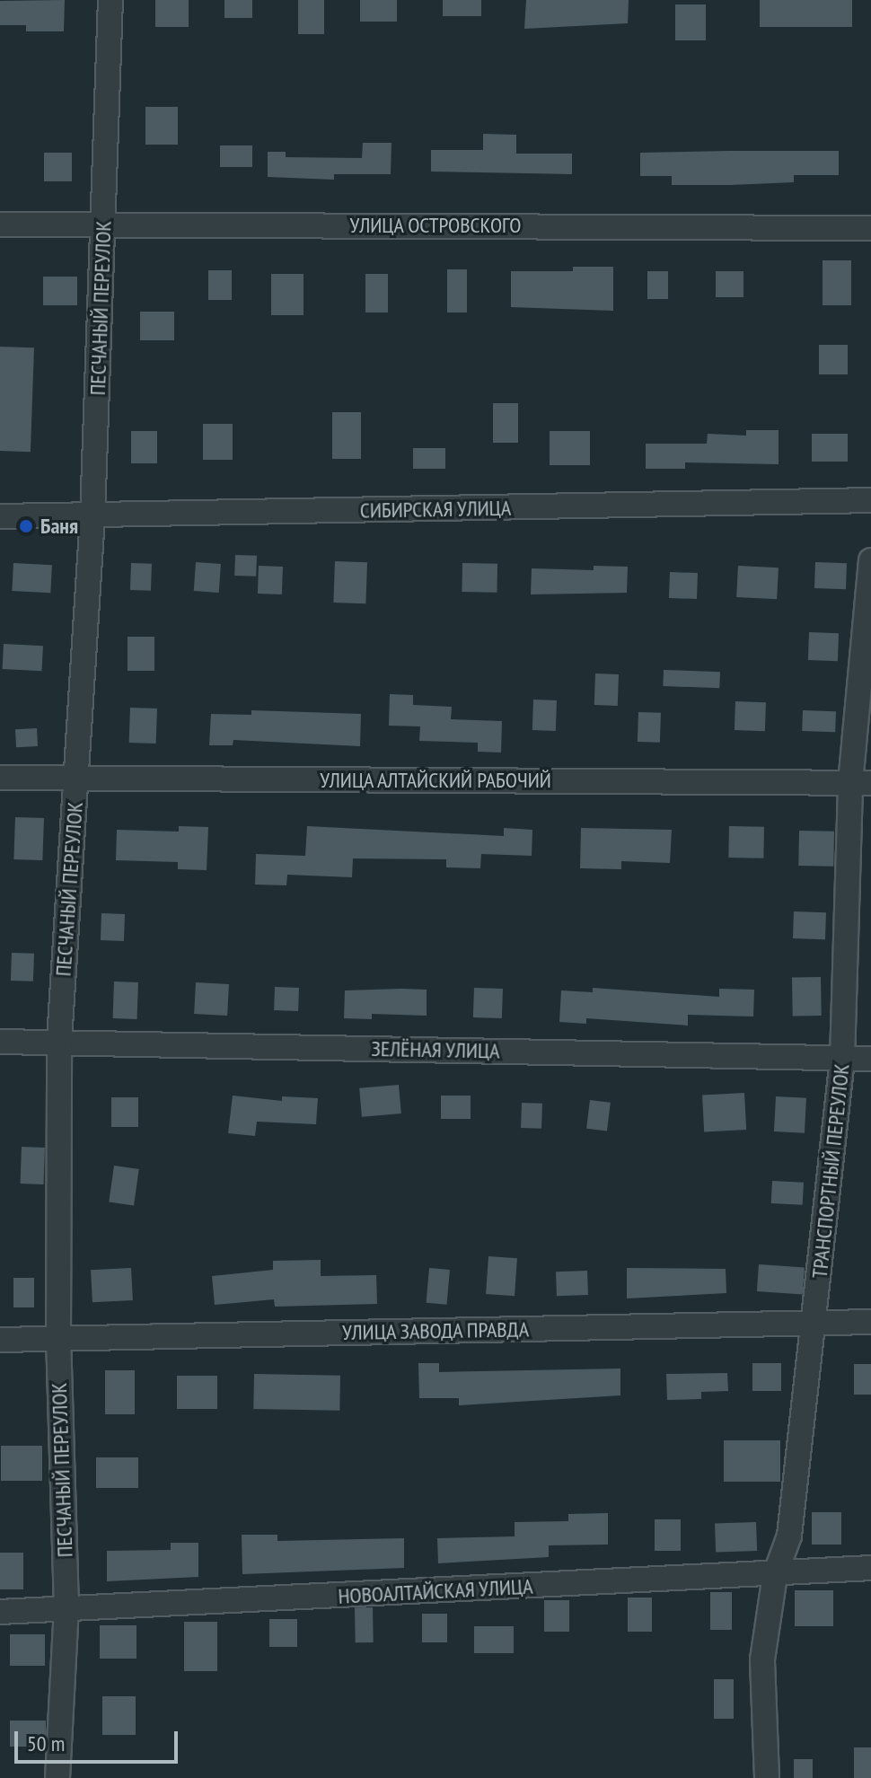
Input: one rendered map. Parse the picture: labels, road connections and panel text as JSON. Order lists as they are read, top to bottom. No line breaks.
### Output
{"streets":{"street":["УЛИЦА ОСТРОВСКОГО","ПЕСЧАНЫЙ ПЕРЕУЛОК","СИБИРСКАЯ УЛИЦА","УЛИЦА АЛТАЙСКИЙ РАБОЧИЙ","ЗЕЛЁНАЯ УЛИЦА","ТРАНСПОРТНЫЙ ПЕРЕУЛОК","УЛИЦА ЗАВОДА ПРАВДА","НОВОАЛТАЙСКАЯ УЛИЦА"]},"crossings":[["УЛИЦА ОСТРОВСКОГО","ПЕСЧАНЫЙ ПЕРЕУЛОК"],["ПЕСЧАНЫЙ ПЕРЕУЛОК","СИБИРСКАЯ УЛИЦА"],["ПЕСЧАНЫЙ ПЕРЕУЛОК","УЛИЦА АЛТАЙСКИЙ РАБОЧИЙ"],["ПЕСЧАНЫЙ ПЕРЕУЛОК","ЗЕЛЁНАЯ УЛИЦА"],["ПЕСЧАНЫЙ ПЕРЕУЛОК","УЛИЦА ЗАВОДА ПРАВДА"],["ПЕСЧАНЫЙ ПЕРЕУЛОК","НОВОАЛТАЙСКАЯ УЛИЦА"],["УЛИЦА АЛТАЙСКИЙ РАБОЧИЙ","ТРАНСПОРТНЫЙ ПЕРЕУЛОК"],["ЗЕЛЁНАЯ УЛИЦА","ТРАНСПОРТНЫЙ ПЕРЕУЛОК"],["ТРАНСПОРТНЫЙ ПЕРЕУЛОК","УЛИЦА ЗАВОДА ПРАВДА"],["ТРАНСПОРТНЫЙ ПЕРЕУЛОК","НОВОАЛТАЙСКАЯ УЛИЦА"]],"places":["Баня"],"scale_bar":"50 m"}
